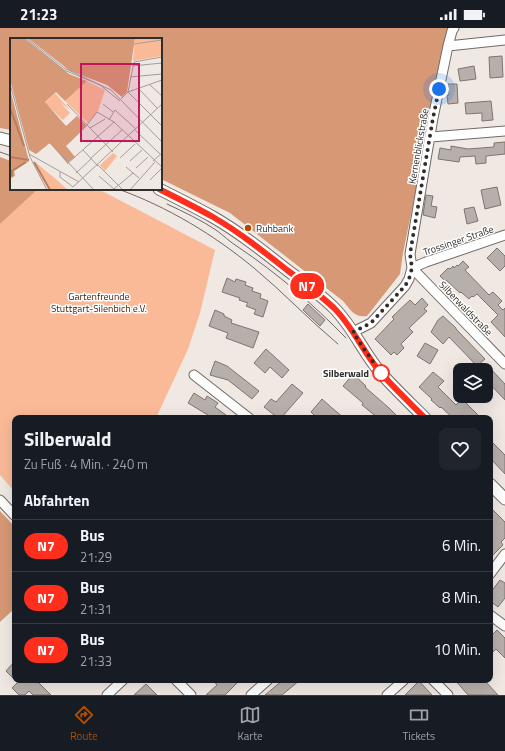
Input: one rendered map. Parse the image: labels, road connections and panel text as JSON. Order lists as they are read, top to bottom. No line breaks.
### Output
{"streets":{"street":["Kernenblickstraße","Trossinger Straße","Silberwaldstraße"]},"crossings":[["Kernenblickstraße","Trossinger Straße"],["Kernenblickstraße","Silberwaldstraße"],["Trossinger Straße","Silberwaldstraße"]],"parks":["Gartenfreunde Stuttgart-Silenbich e.V."],"places":["Ruhbank","Silberwald"],"lines":["bus line N7"],"page":{"status":"21:23","on_map":"N7","heading":[["Silberwald","Zu Fuß · 4 Min. · 240 m"],"Abfahrten"],"list":[{"mark":"N7","name":"Bus","note":"21:29","value":"6 Min."},{"mark":"N7","name":"Bus","note":"21:31","value":"8 Min."},{"mark":"N7","name":"Bus","note":"21:33","value":"10 Min."}],"tabs":["Route","Karte","Tickets"]}}
